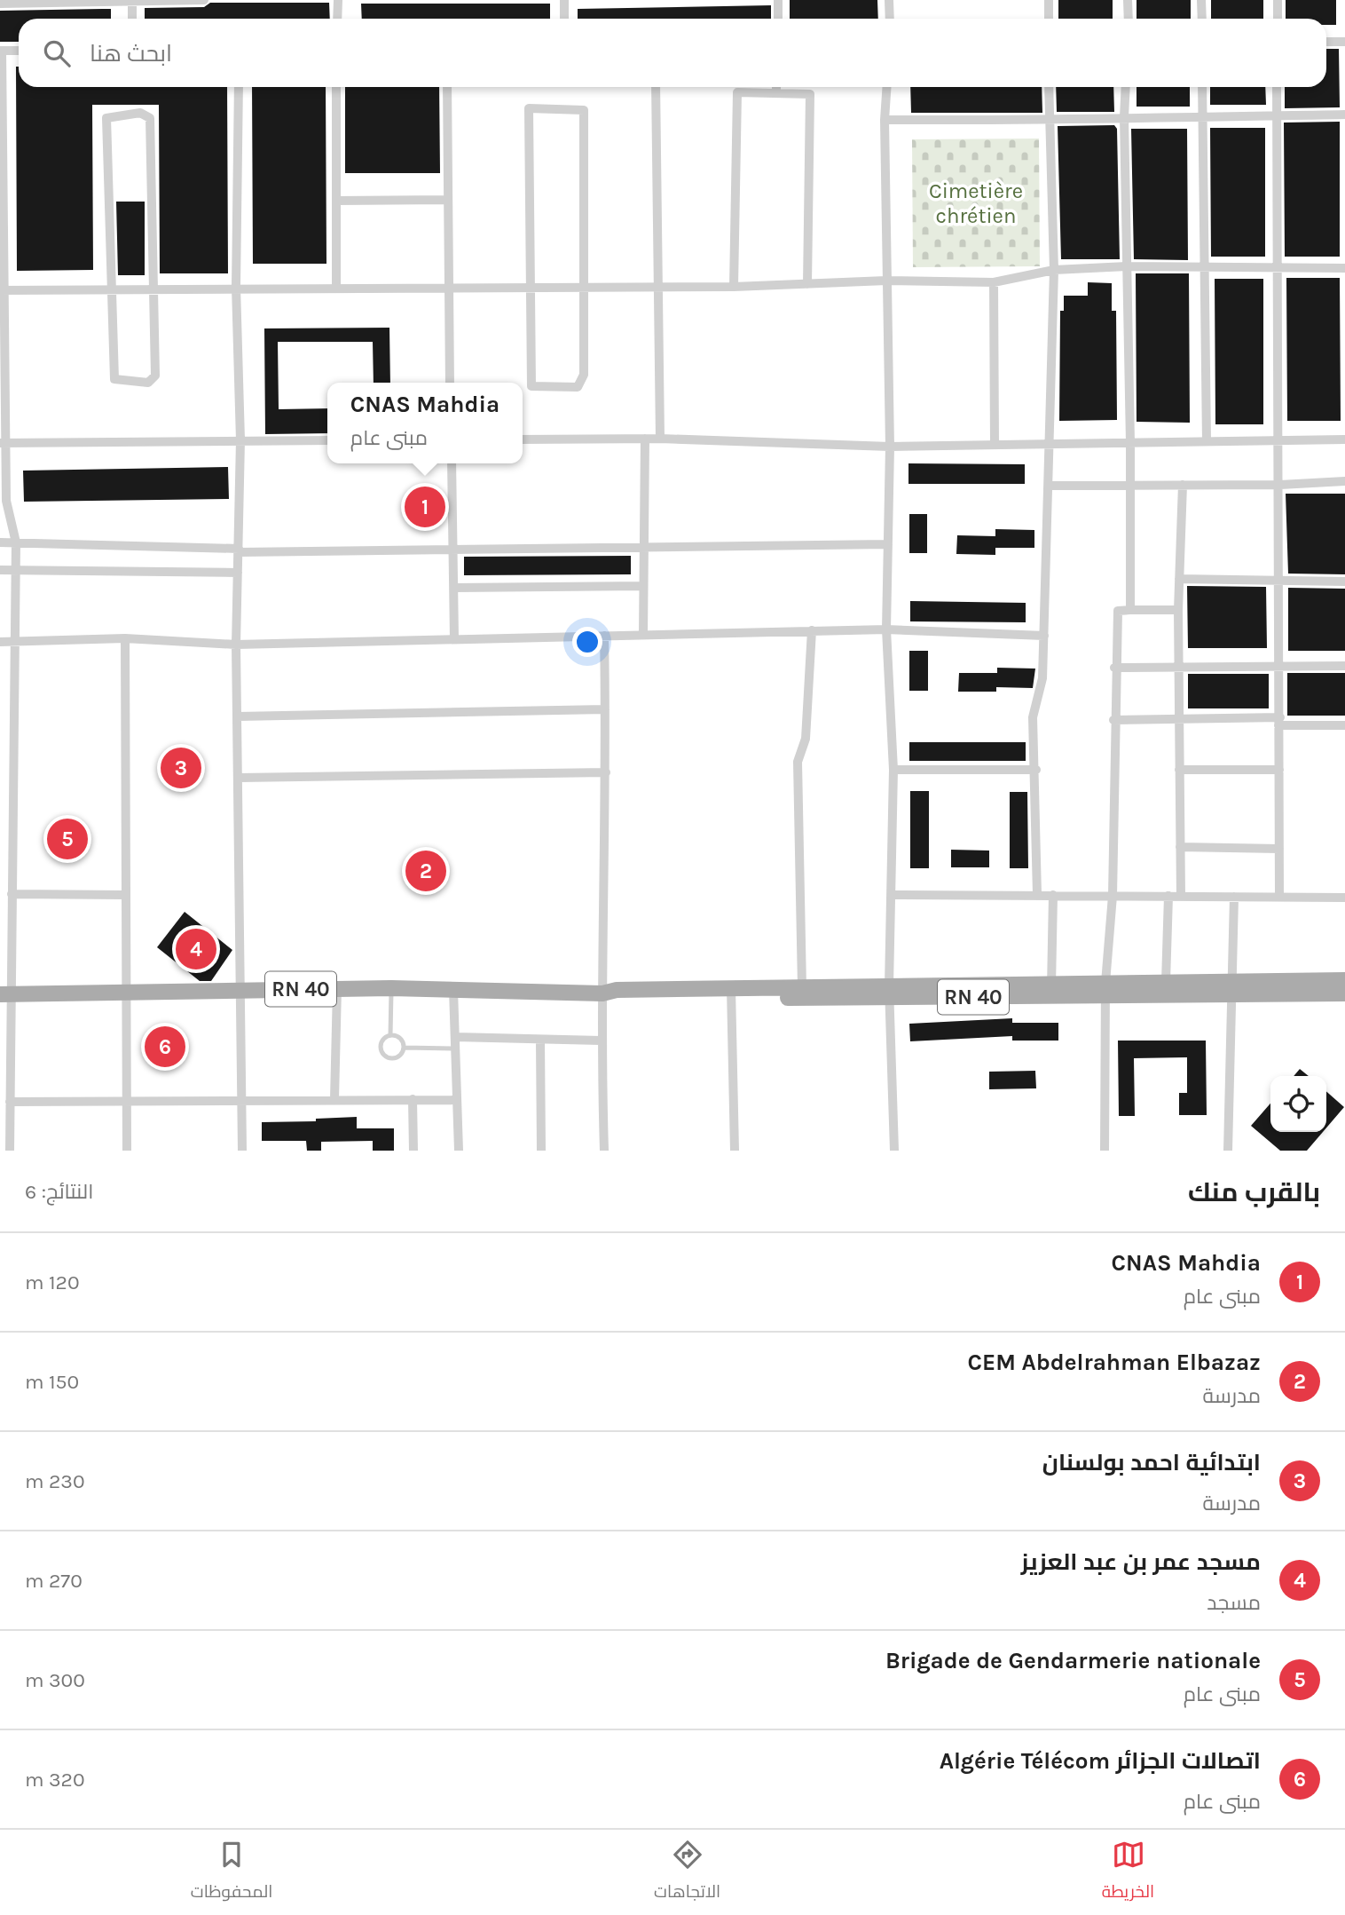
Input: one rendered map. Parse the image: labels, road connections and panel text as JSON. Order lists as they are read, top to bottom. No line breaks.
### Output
{"streets":{"main road":["RN 40"]},"parks":["Cimetière chrétien"],"page":{"search":"ابحث هنا","popup":["CNAS Mahdia","مبنى عام"],"pins":["1","3","5","2","4","6"],"heading":["بالقرب منك","النتائج: 6"],"list":[{"mark":"1","name":"CNAS Mahdia","note":"مبنى عام","value":"120 m"},{"mark":"2","name":"CEM Abdelrahman Elbazaz","note":"مدرسة","value":"150 m"},{"mark":"3","name":"ابتدائية احمد بولسنان","note":"مدرسة","value":"230 m"},{"mark":"4","name":"مسجد عمر بن عبد العزيز","note":"مسجد","value":"270 m"},{"mark":"5","name":"Brigade de Gendarmerie nationale","note":"مبنى عام","value":"300 m"},{"mark":"6","name":"اتصالات الجزائر Algérie Télécom","note":"مبنى عام","value":"320 m"}],"nav":["الخريطة","الاتجاهات","المحفوظات"]}}
